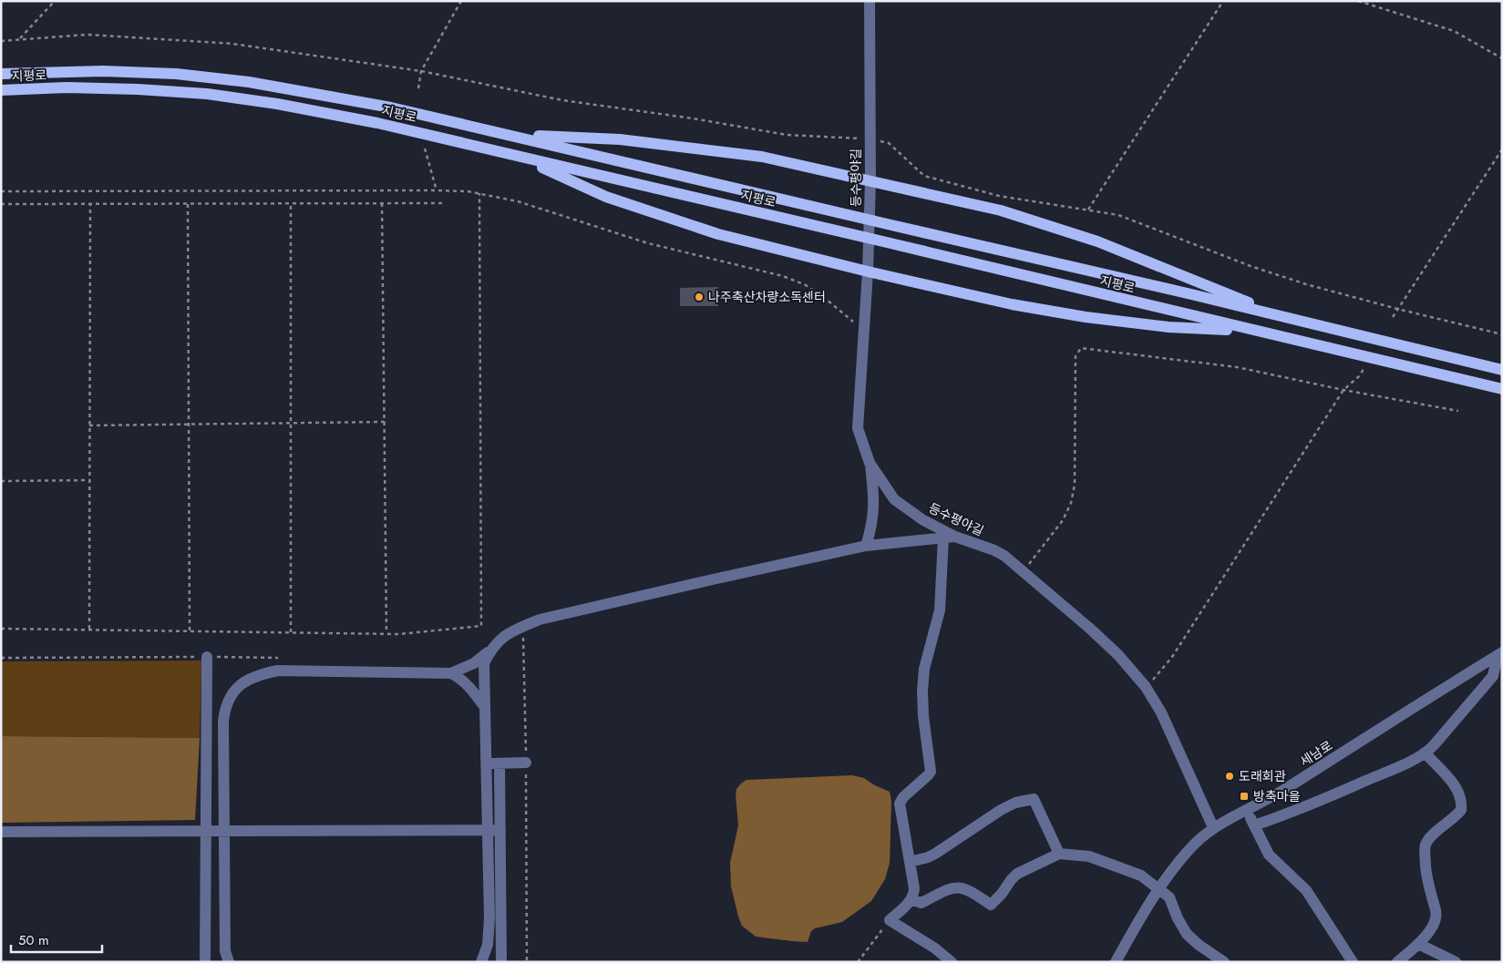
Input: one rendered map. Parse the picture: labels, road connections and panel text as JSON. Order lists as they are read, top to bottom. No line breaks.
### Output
{"streets":{"main road":["지평로"],"street":["등수평야길","세남로"]},"crossings":[["등수평야길","세남로"]],"places":{"other":["나주축산차량소독센터","도래회관"],"transit":["방축마을"]},"scale_bar":"50 m"}
